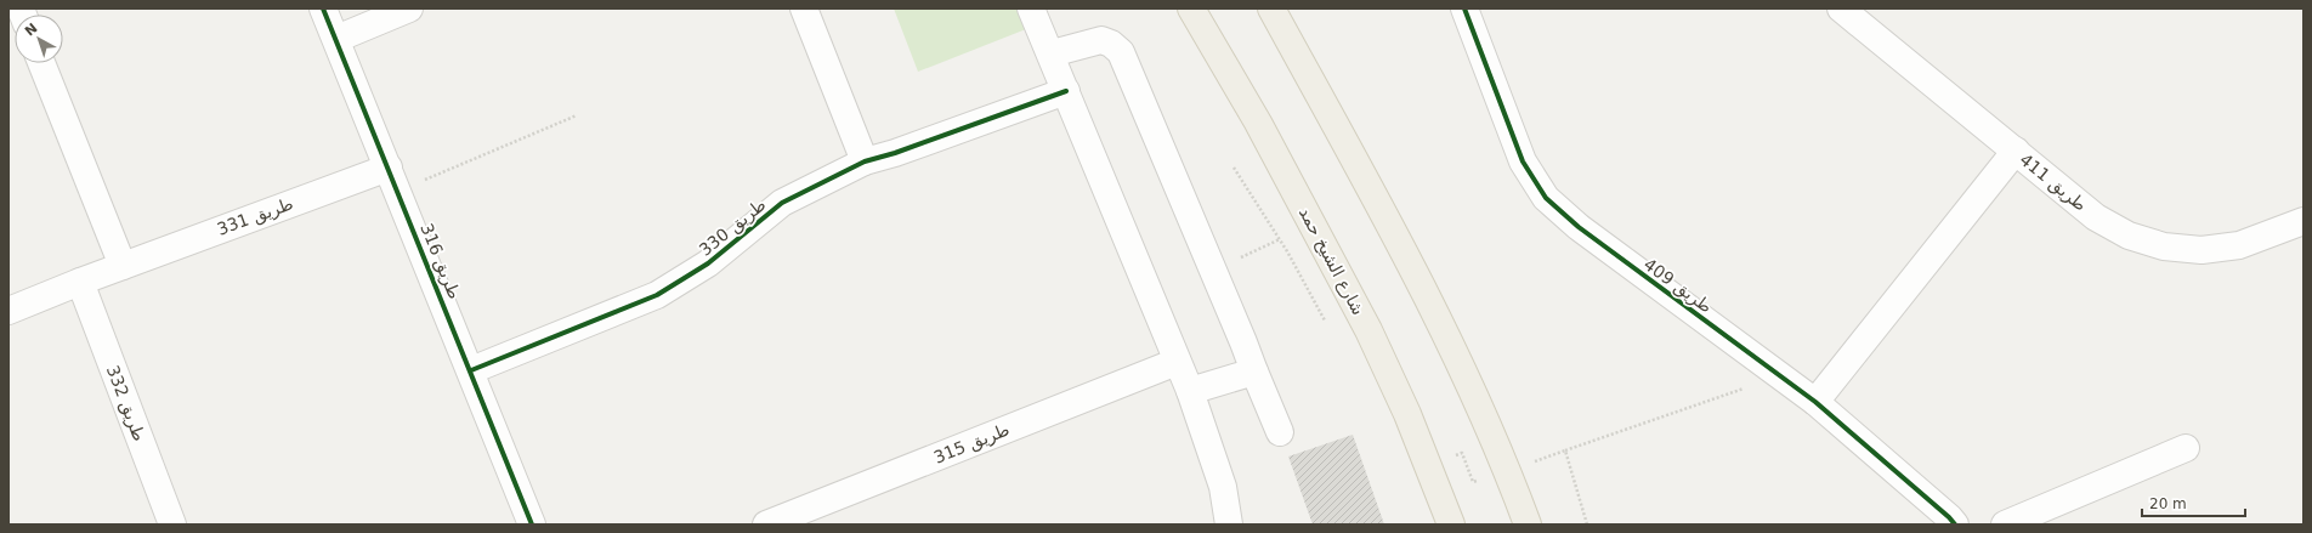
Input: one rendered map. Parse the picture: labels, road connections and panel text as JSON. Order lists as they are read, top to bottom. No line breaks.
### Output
{"streets":{"main road":["شارع الشيخ حمد"],"street":["طريق 411","طريق 331","طريق 330","طريق 316","طريق 409","طريق 332","طريق 315"]},"crossings":[["طريق 331","طريق 316"],["طريق 331","طريق 332"],["طريق 330","طريق 316"]],"scale_bar":"20 m","north":"top left"}
